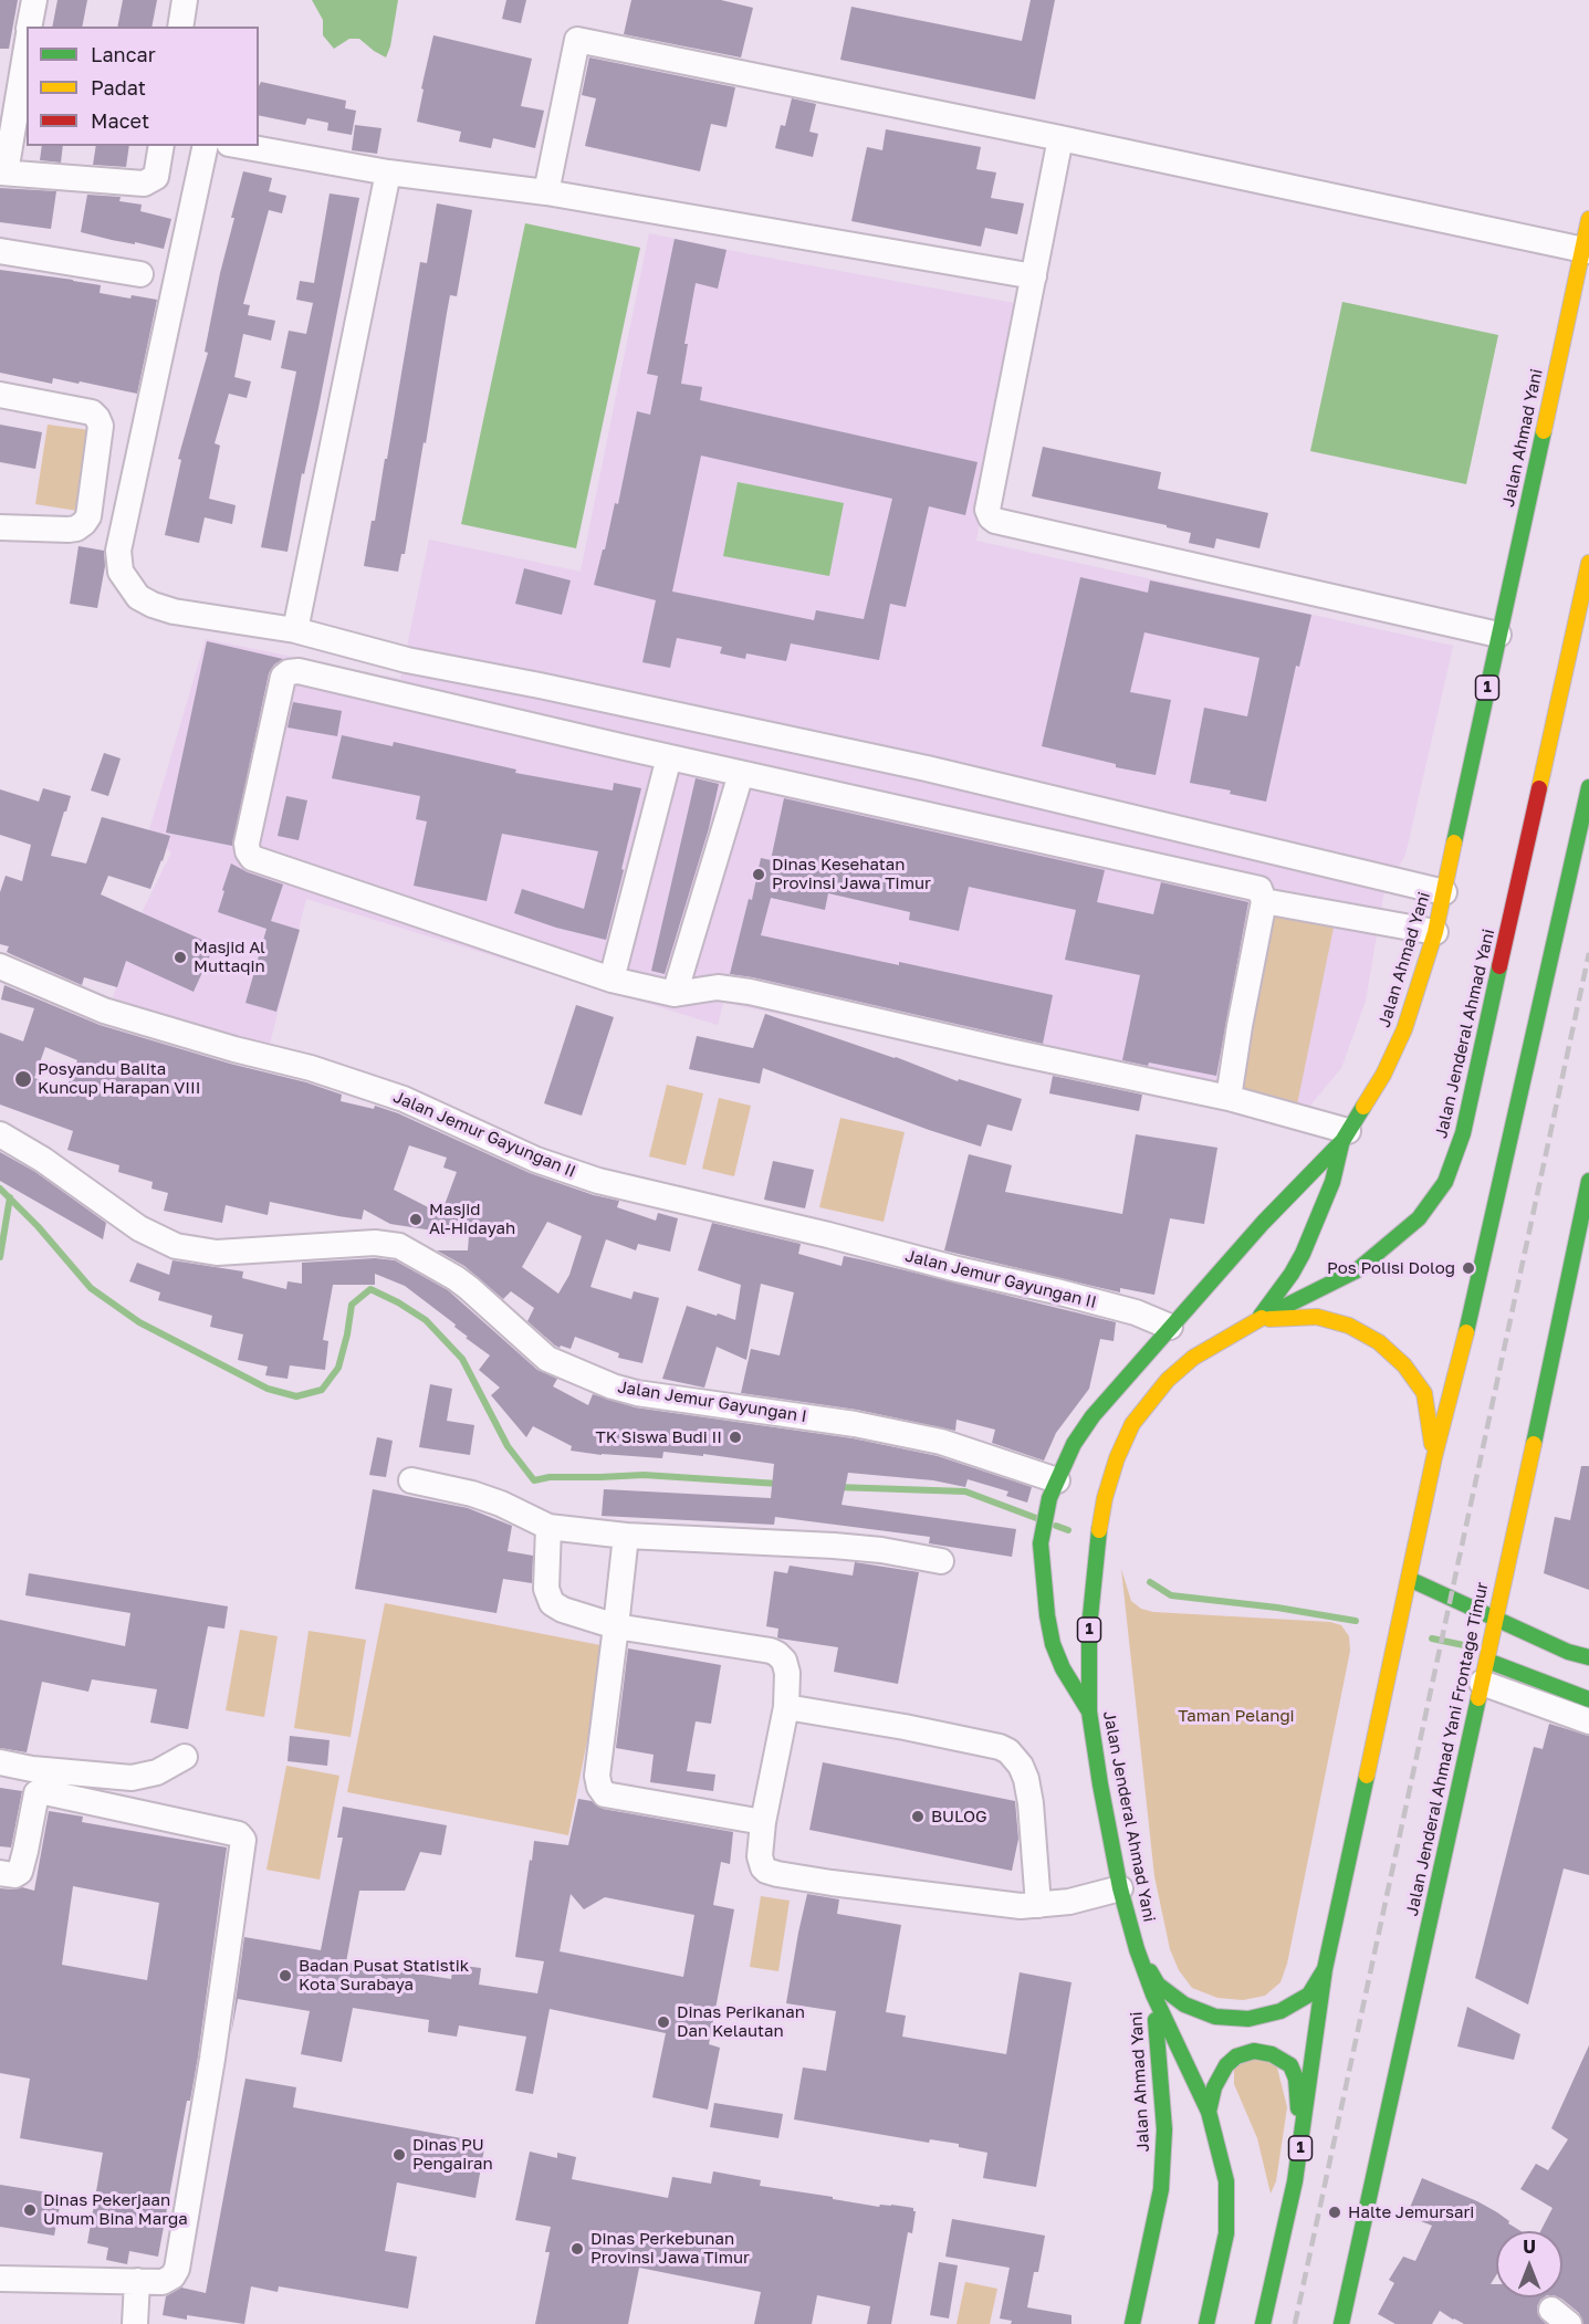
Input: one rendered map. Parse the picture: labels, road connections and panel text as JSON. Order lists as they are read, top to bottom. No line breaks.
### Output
{"streets":{"main road":["Jalan Ahmad Yani","1","Jalan Jenderal Ahmad Yani","Jalan Jenderal Ahmad Yani Frontage Timur"],"street":["Jalan Jemur Gayungan II","Jalan Jemur Gayungan I"]},"crossings":[["Jalan Ahmad Yani","Jalan Jenderal Ahmad Yani"],["Jalan Ahmad Yani","Jalan Jemur Gayungan II"],["Jalan Ahmad Yani","Jalan Jemur Gayungan I"]],"parks":["Taman Pelangi"],"places":["Dinas Kesehatan Provinsi Jawa Timur","Masjid Al Muttaqin","Posyandu Balita Kuncup Harapan VIII","Masjid Al-Hidayah","Pos Polisi Dolog","TK Siswa Budi II","BULOG","Badan Pusat Statistik Kota Surabaya","Dinas Perikanan Dan Kelautan","Dinas PU Pengairan","Dinas Pekerjaan Umum Bina Marga","Halte Jemursari","Dinas Perkebunan Provinsi Jawa Timur"],"legend":["Lancar","Padat","Macet"],"north":"top"}
